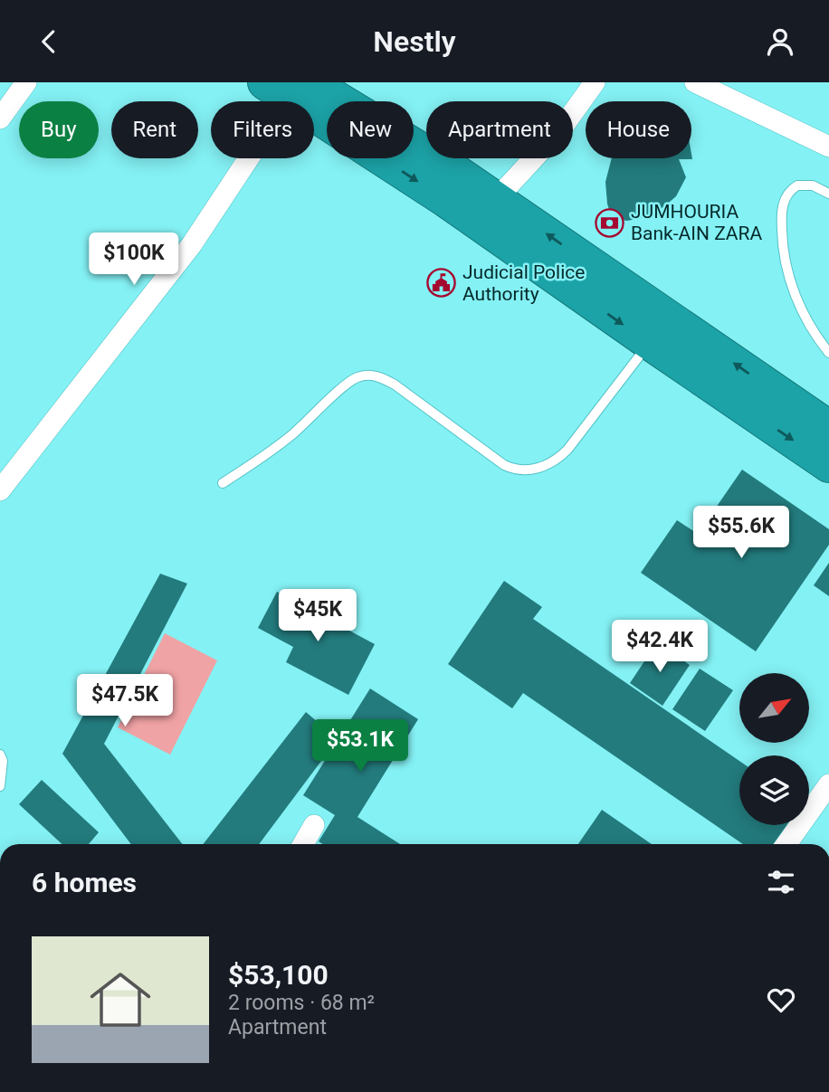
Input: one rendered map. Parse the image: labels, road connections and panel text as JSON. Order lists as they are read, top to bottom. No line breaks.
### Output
{"places":{"bank":["JUMHOURIA Bank-AIN ZARA"],"public building":["Judicial Police Authority"]},"north":"top right","page":{"header":"Nestly","chip":["Buy","Rent","Filters","New","Apartment","House"],"price":["$100K","$55.6K","$45K","$42.4K","$47.5K","$53.1K"],"heading":"6 homes","list":[{"name":"$53,100","note":"2 rooms · 68 m² · Apartment"}]}}
